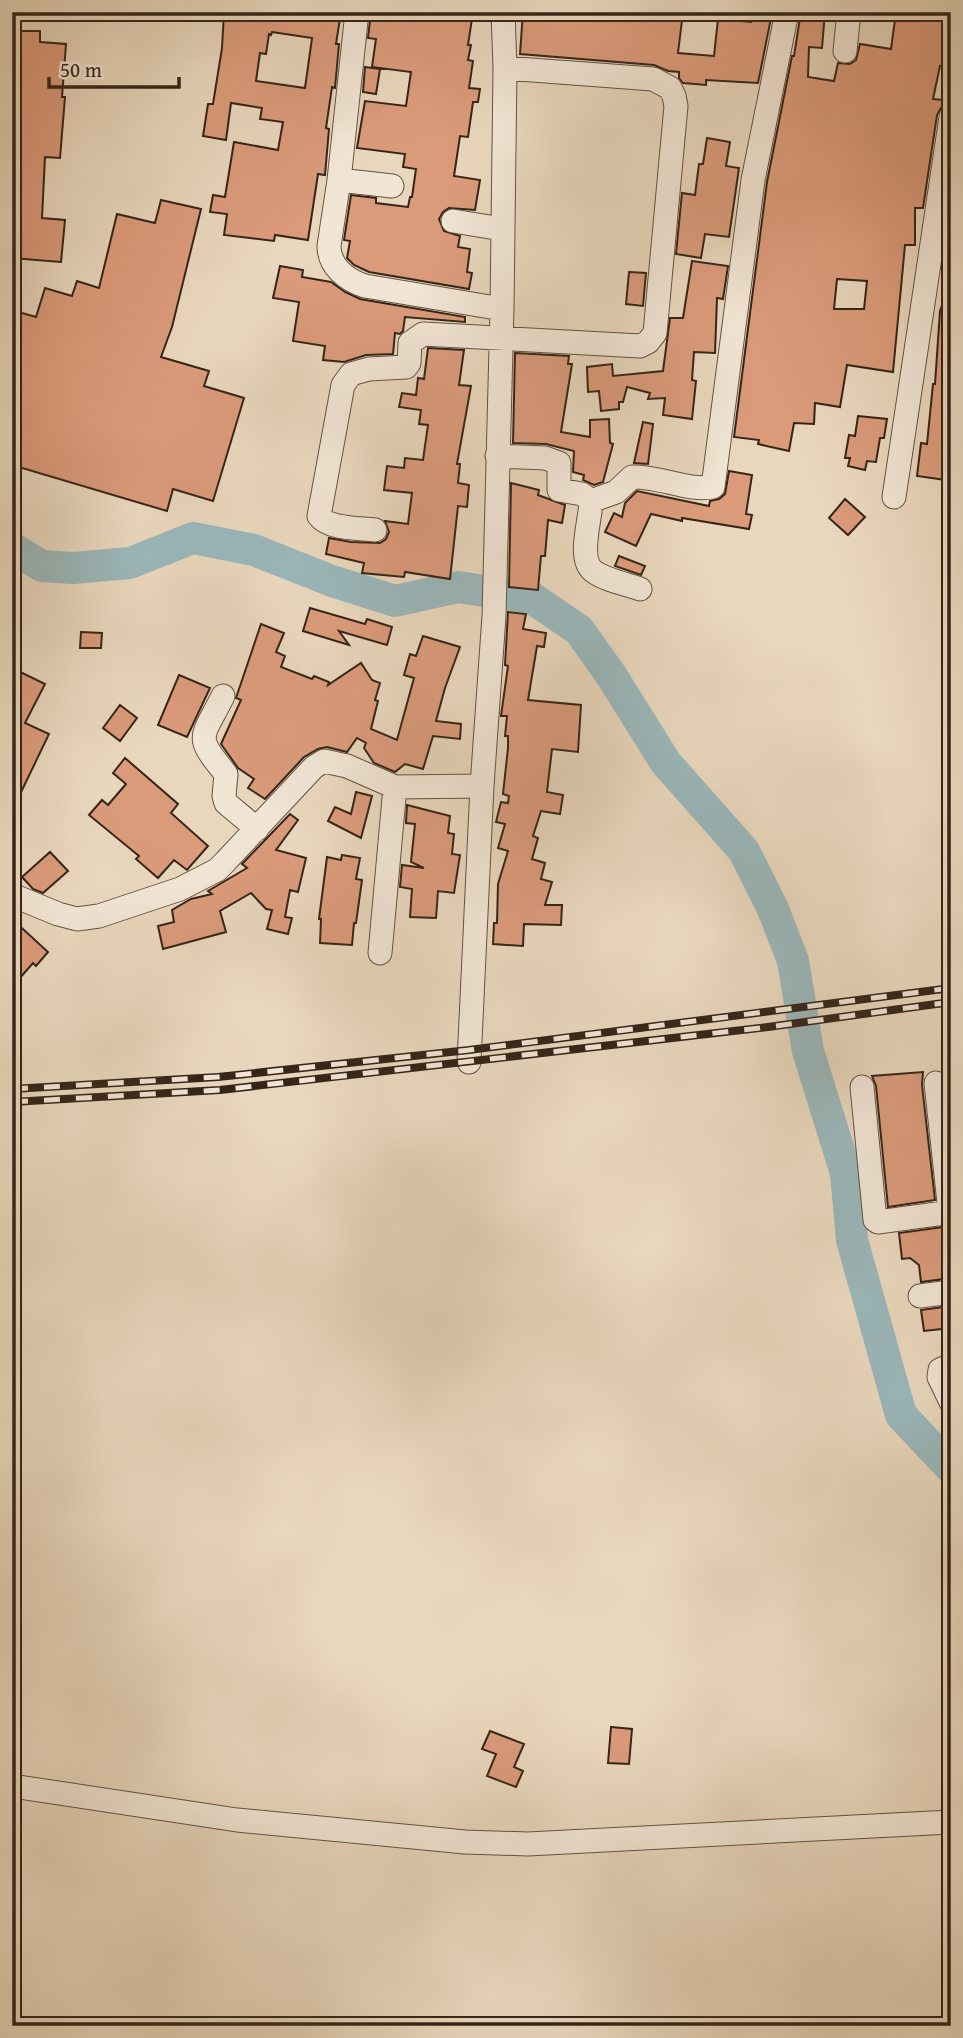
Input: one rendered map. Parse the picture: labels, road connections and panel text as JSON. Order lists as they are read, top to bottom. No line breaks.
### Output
{"scale_bar":"50 m"}
